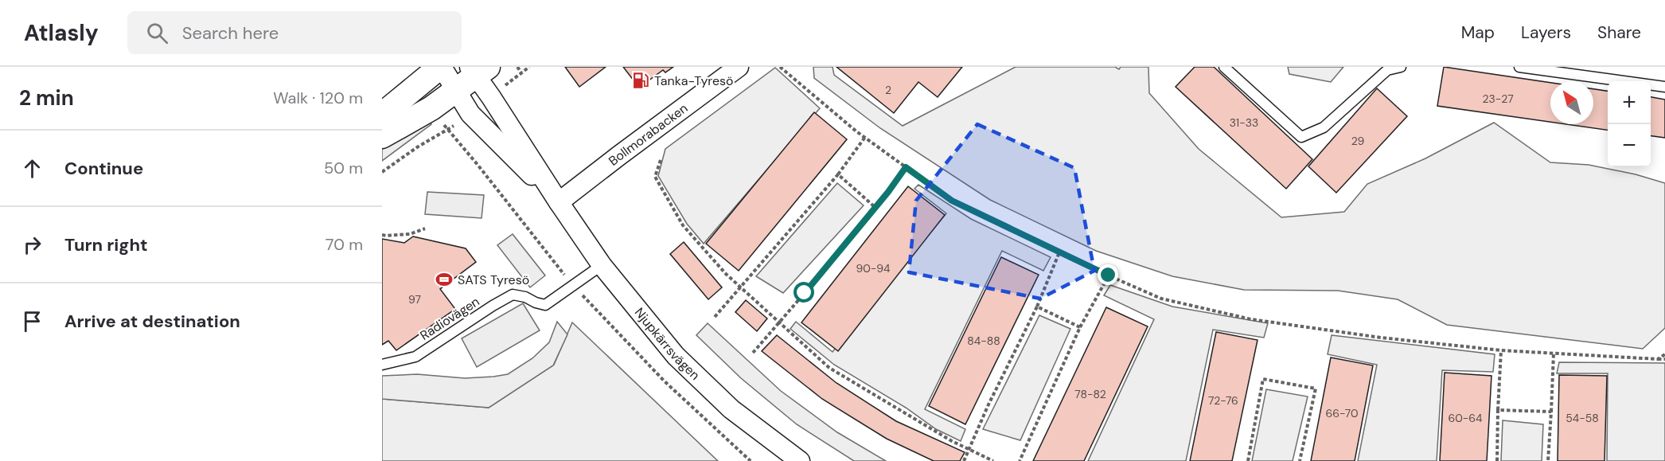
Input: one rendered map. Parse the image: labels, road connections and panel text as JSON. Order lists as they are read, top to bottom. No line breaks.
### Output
{"streets":{"street":["Bollmorabacken","Njupkärrsvägen"],"lane":["Radiovägen"]},"crossings":[["Bollmorabacken","Njupkärrsvägen"],["Radiovägen","Njupkärrsvägen"]],"places":{"fuel station":["Tanka-Tyresö"],"sports":["SATS Tyresö"]},"house_numbers":["2","23-27","31-33","29","90-94","97","84-88","78-82","72-76","66-70","60-64","54-58"],"north":"top left","page":{"header":"Atlasly","search":"Search here","nav":["Map","Layers","Share"],"heading":["2 min","Walk · 120 m"],"map_buttons":["+","−"],"list":[["Continue","50 m"],["Turn right","70 m"],"Arrive at destination"]}}
